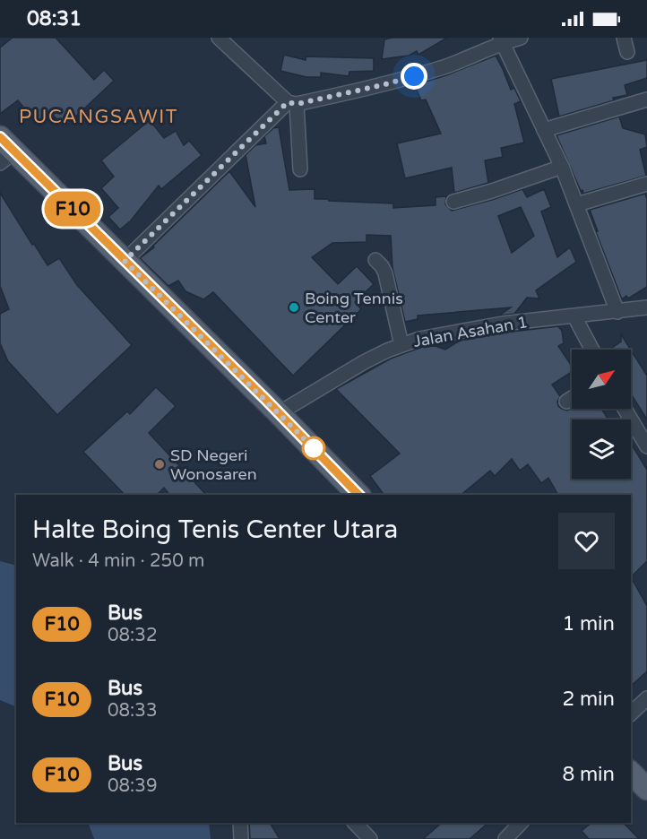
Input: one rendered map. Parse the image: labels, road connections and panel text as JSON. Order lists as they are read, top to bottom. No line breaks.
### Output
{"streets":{"street":["Jalan Asahan 1"]},"districts":["PUCANGSAWIT"],"places":["Boing Tennis Center","SD Negeri Wonosaren"],"lines":["bus line F10"],"north":"top right","page":{"status":"08:31","on_map":"F10","heading":["Halte Boing Tenis Center Utara","Walk · 4 min · 250 m"],"list":[{"mark":"F10","name":"Bus","note":"08:32","value":"1 min"},{"mark":"F10","name":"Bus","note":"08:33","value":"2 min"},{"mark":"F10","name":"Bus","note":"08:39","value":"8 min"}]}}
